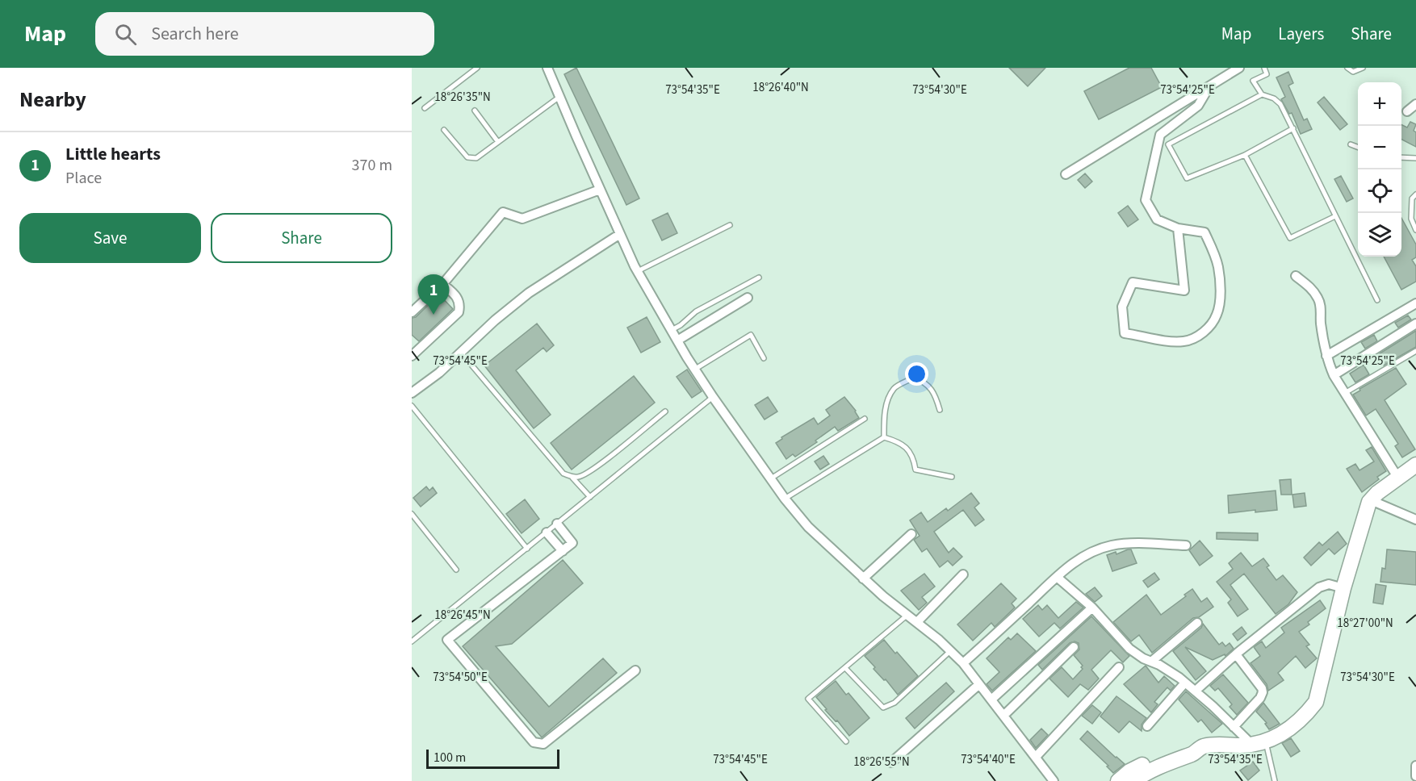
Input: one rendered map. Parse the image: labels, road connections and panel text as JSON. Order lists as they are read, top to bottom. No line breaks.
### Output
{"scale_bar":"100 m","page":{"header":"Map","search":"Search here","nav":["Map","Layers","Share"],"heading":"Nearby","map_buttons":["+","−"],"list":[{"mark":"1","name":"Little hearts","note":"Place","value":"370 m"}],"buttons":["Save","Share"],"pins":"1","scale":"100 m"},"coordinates":["18°26'40\"N","73°54'35\"E","73°54'30\"E","73°54'25\"E","18°26'35\"N","73°54'45\"E","18°26'45\"N","18°27'00\"N","73°54'50\"E","73°54'40\"E","18°26'55\"N"]}
